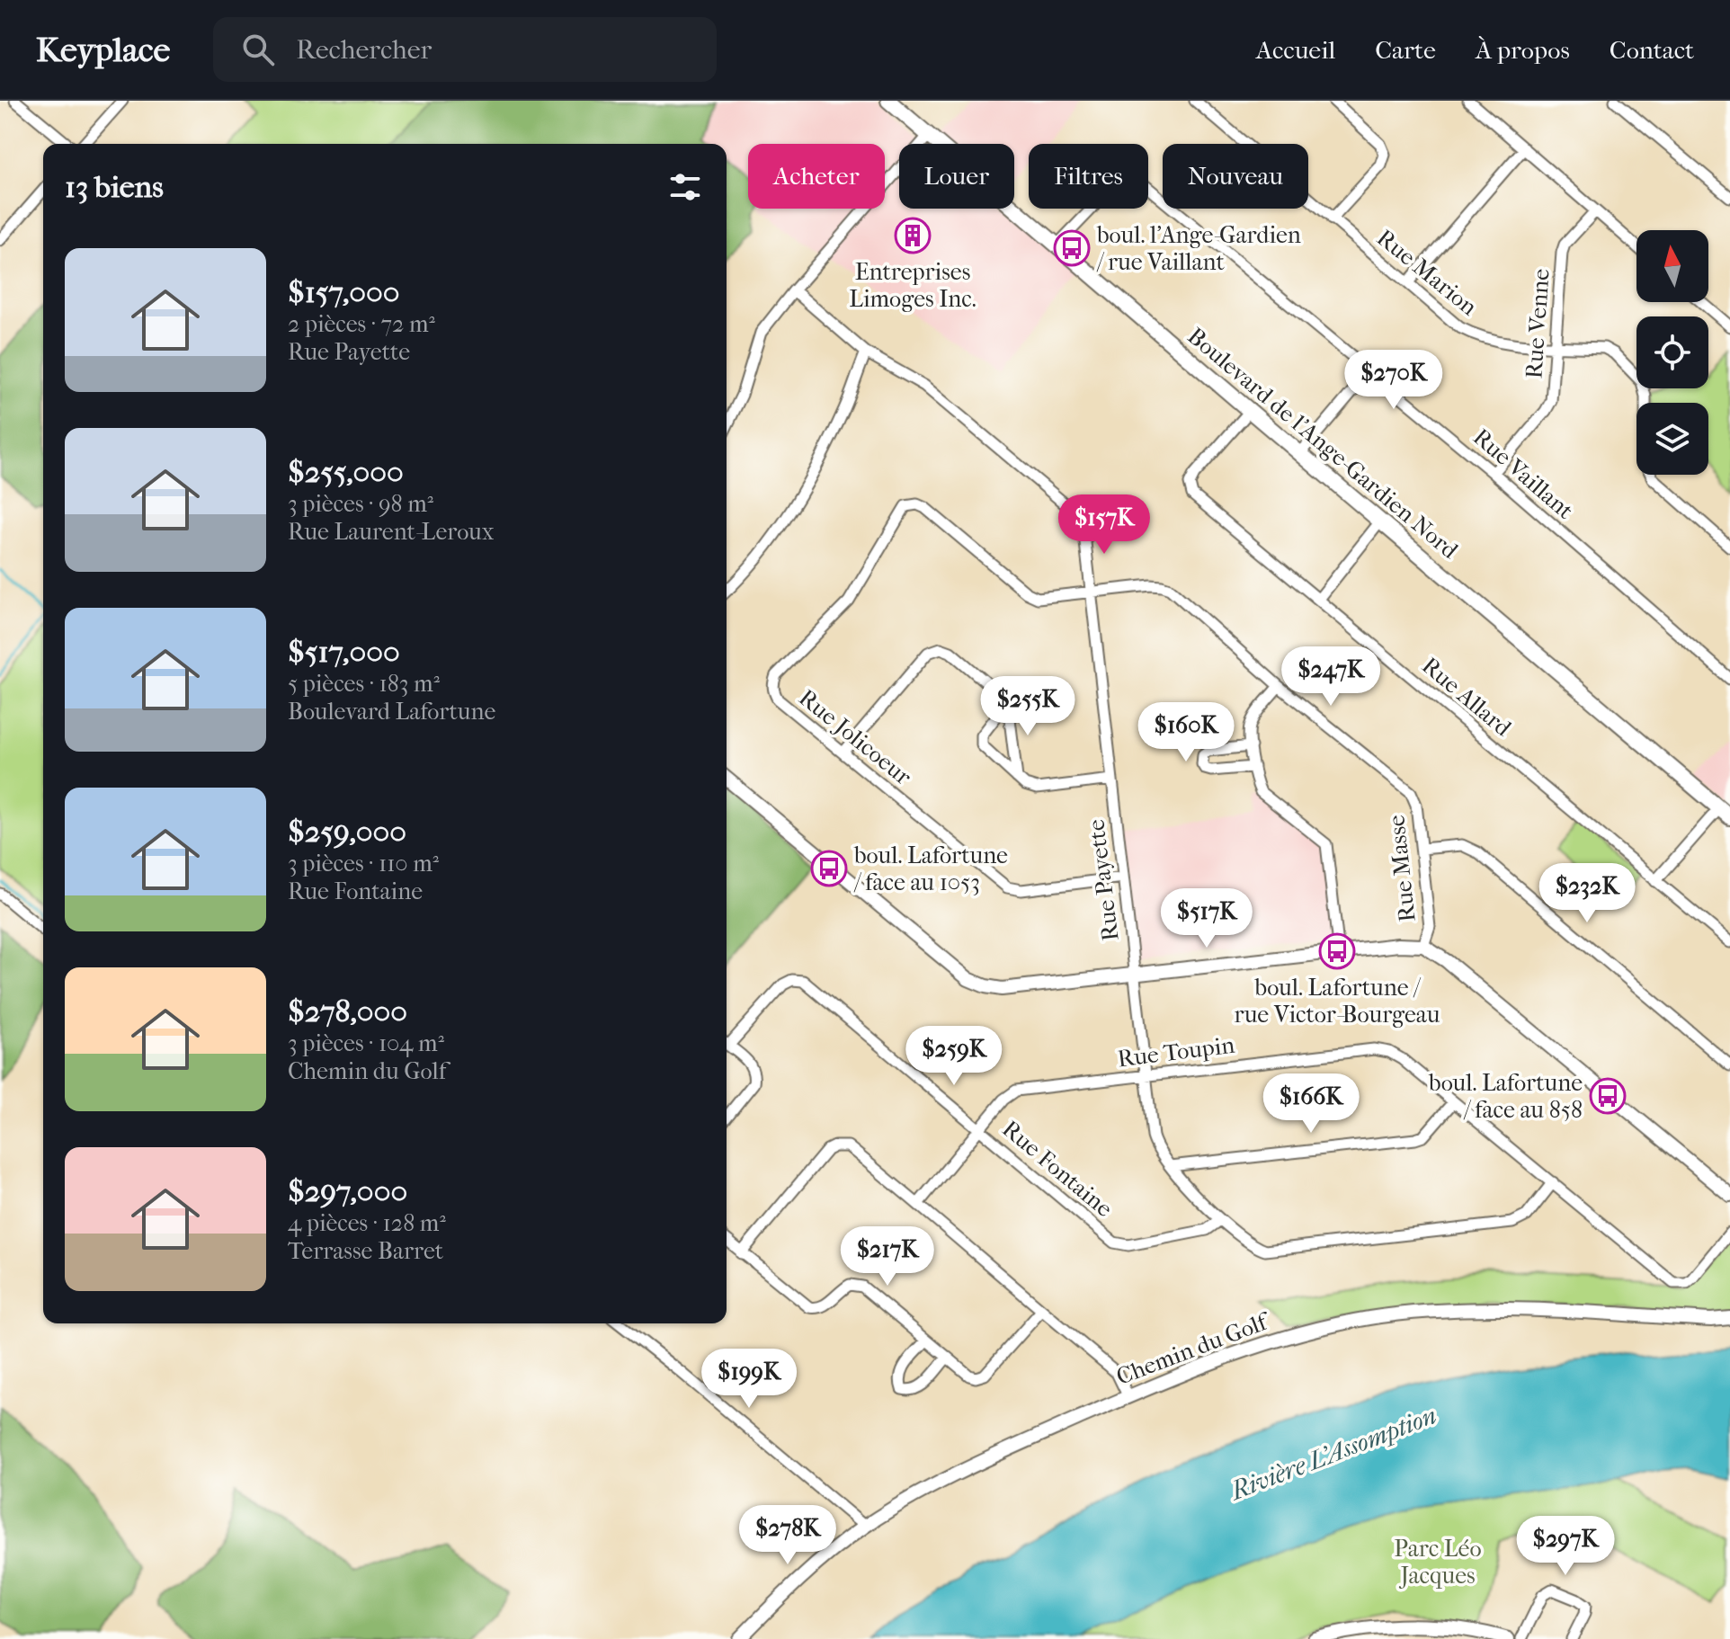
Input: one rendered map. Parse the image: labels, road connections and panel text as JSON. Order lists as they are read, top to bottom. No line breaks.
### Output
{"streets":{"main road":["Boulevard de l'Ange-Gardien Nord"],"street":["Rue Marion","Rue Venne","Rue Vaillant","Rue Allard","Rue Jolicoeur","Rue Masse","Rue Payette","Rue Toupin","Rue Fontaine","Chemin du Golf"]},"crossings":[["Rue Marion","Rue Venne"],["Rue Venne","Rue Vaillant"],["Boulevard de l'Ange-Gardien Nord","Rue Vaillant"],["Boulevard de l'Ange-Gardien Nord","Rue Allard"],["Rue Jolicoeur","Rue Masse"],["Rue Jolicoeur","Rue Payette"],["Rue Masse","Rue Payette"],["Rue Payette","Rue Toupin"],["Rue Payette","Rue Fontaine"],["Rue Toupin","Rue Fontaine"]],"water":["Rivière L'Assomption"],"parks":["Parc Léo Jacques"],"places":{"building":["Entreprises Limoges Inc."],"bus stop":["boul. l'Ange-Gardien / rue Vaillant","boul. Lafortune / face au 1053","boul. Lafortune / rue Victor-Bourgeau","boul. Lafortune / face au 858"]},"north":"top","page":{"header":"Keyplace","search":"Rechercher","nav":["Accueil","Carte","À propos","Contact"],"chip":["Acheter","Louer","Filtres","Nouveau"],"heading":"13 biens","list":[{"name":"$157,000","note":"2 pièces · 72 m² · Rue Payette"},{"name":"$255,000","note":"3 pièces · 98 m² · Rue Laurent-Leroux"},{"name":"$517,000","note":"5 pièces · 183 m² · Boulevard Lafortune"},{"name":"$259,000","note":"3 pièces · 110 m² · Rue Fontaine"},{"name":"$278,000","note":"3 pièces · 104 m² · Chemin du Golf"},{"name":"$297,000","note":"4 pièces · 128 m² · Terrasse Barret"}],"price":["$270K","$157K","$247K","$255K","$160K","$232K","$517K","$259K","$166K","$217K","$199K","$278K","$297K"]}}
